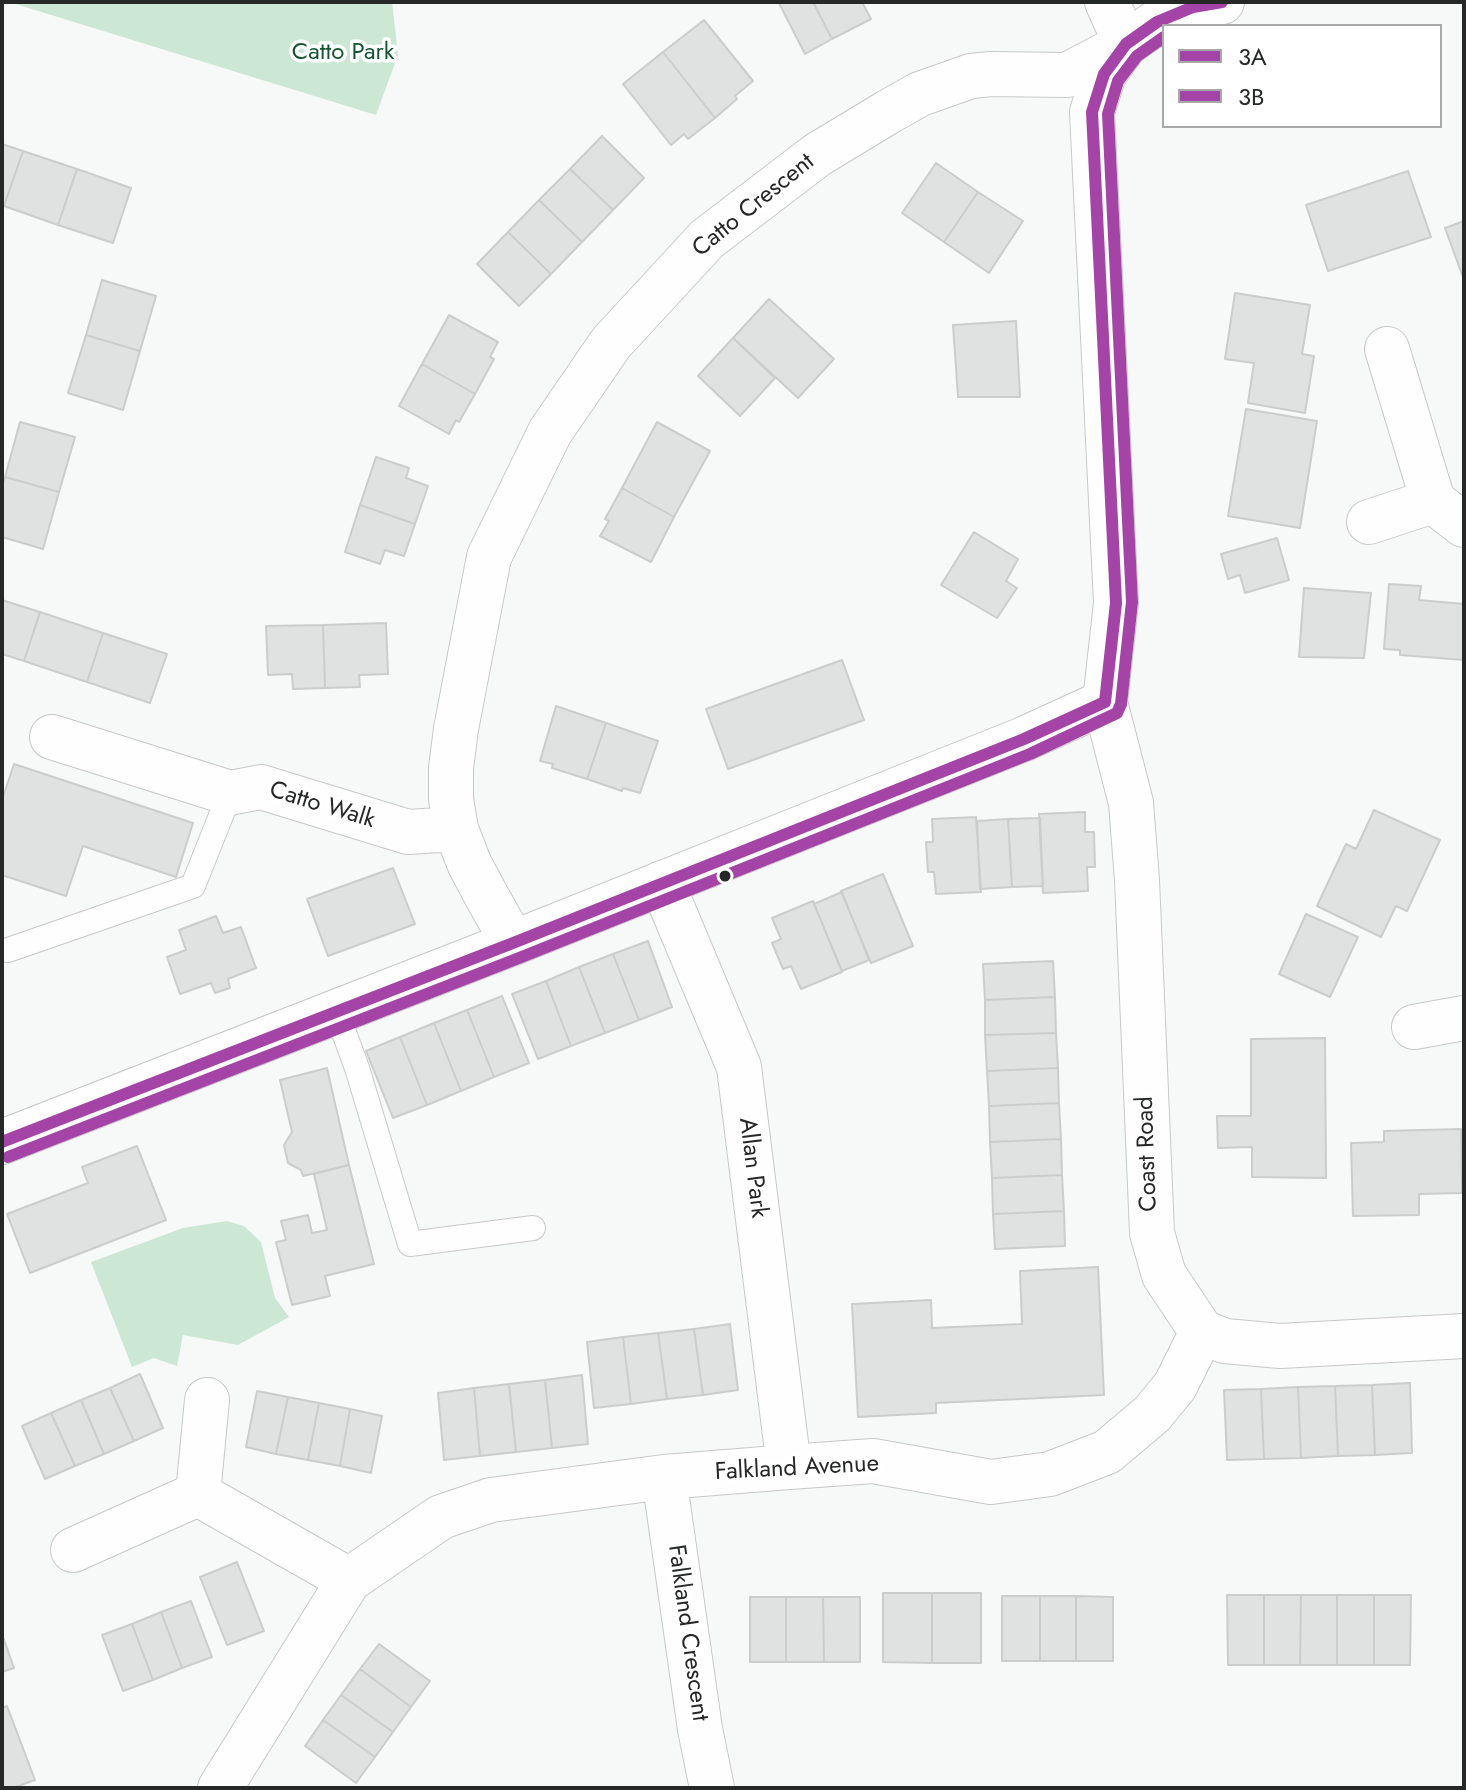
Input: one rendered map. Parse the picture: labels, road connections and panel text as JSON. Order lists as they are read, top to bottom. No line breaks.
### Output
{"streets":{"street":["Catto Crescent","Catto Walk","Coast Road","Allan Park","Falkland Avenue","Falkland Crescent"]},"crossings":[["Catto Crescent","Catto Walk"],["Coast Road","Falkland Avenue"],["Allan Park","Falkland Avenue"],["Falkland Avenue","Falkland Crescent"]],"parks":["Catto Park"],"lines":["transit line 3A","transit line 3B"],"legend":["3A","3B"]}
